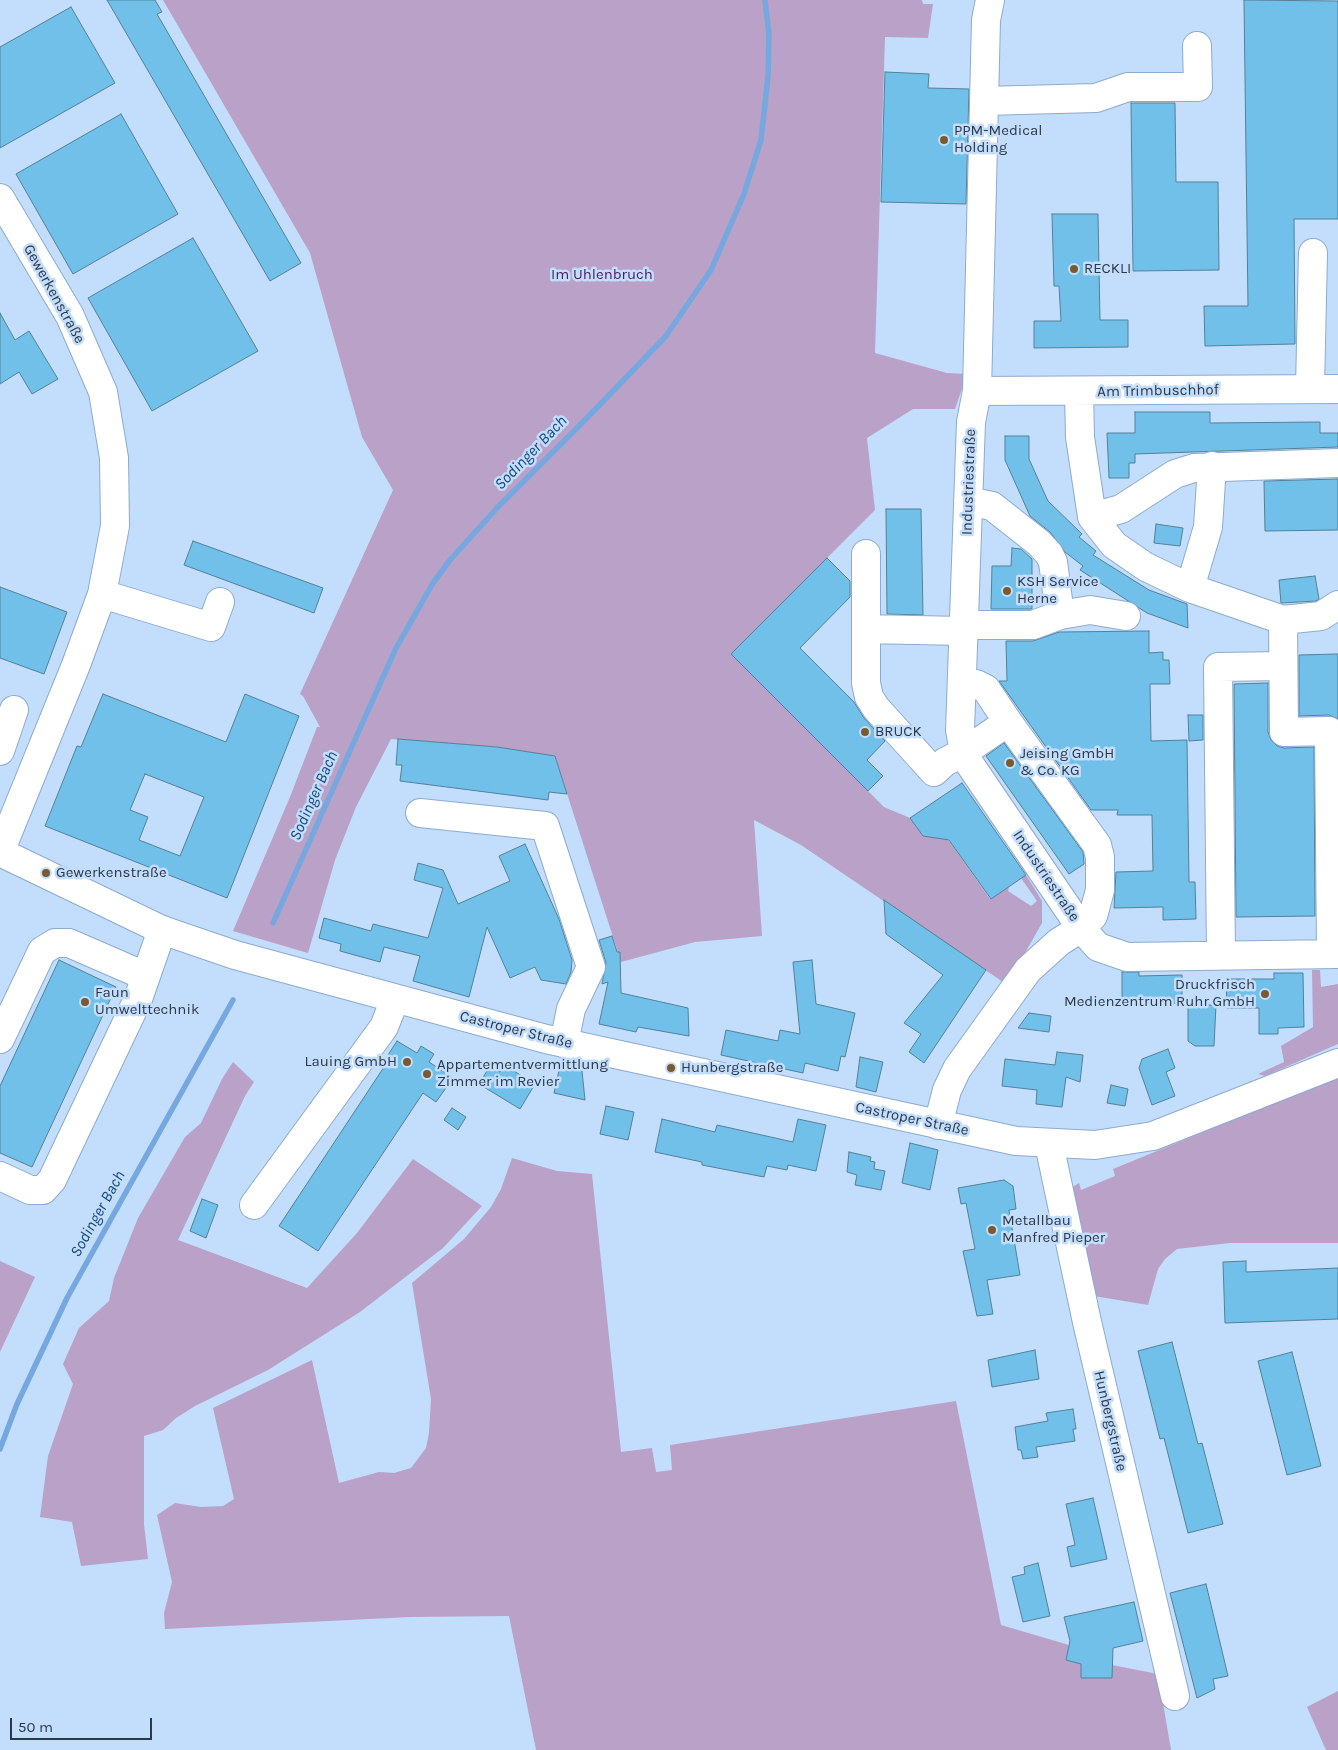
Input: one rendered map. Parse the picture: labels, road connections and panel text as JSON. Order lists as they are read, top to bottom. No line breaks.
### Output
{"streets":{"street":["Gewerkenstraße","Am Trimbuschhof","Industriestraße","Castroper Straße","Hunbergstraße"]},"crossings":[["Gewerkenstraße","Castroper Straße"],["Am Trimbuschhof","Industriestraße"],["Industriestraße","Castroper Straße"],["Castroper Straße","Hunbergstraße"]],"water":["Sodinger Bach"],"parks":["Im Uhlenbruch"],"places":["PPM-Medical Holding","RECKLI","KSH Service Herne","BRUCK","Jeising GmbH & Co. KG","Gewerkenstraße","Druckfrisch Medienzentrum Ruhr GmbH","Faun Umwelttechnik","Lauing GmbH","Hunbergstraße","Appartementvermittlung Zimmer im Revier","Metallbau Manfred Pieper"],"scale_bar":"50 m"}
